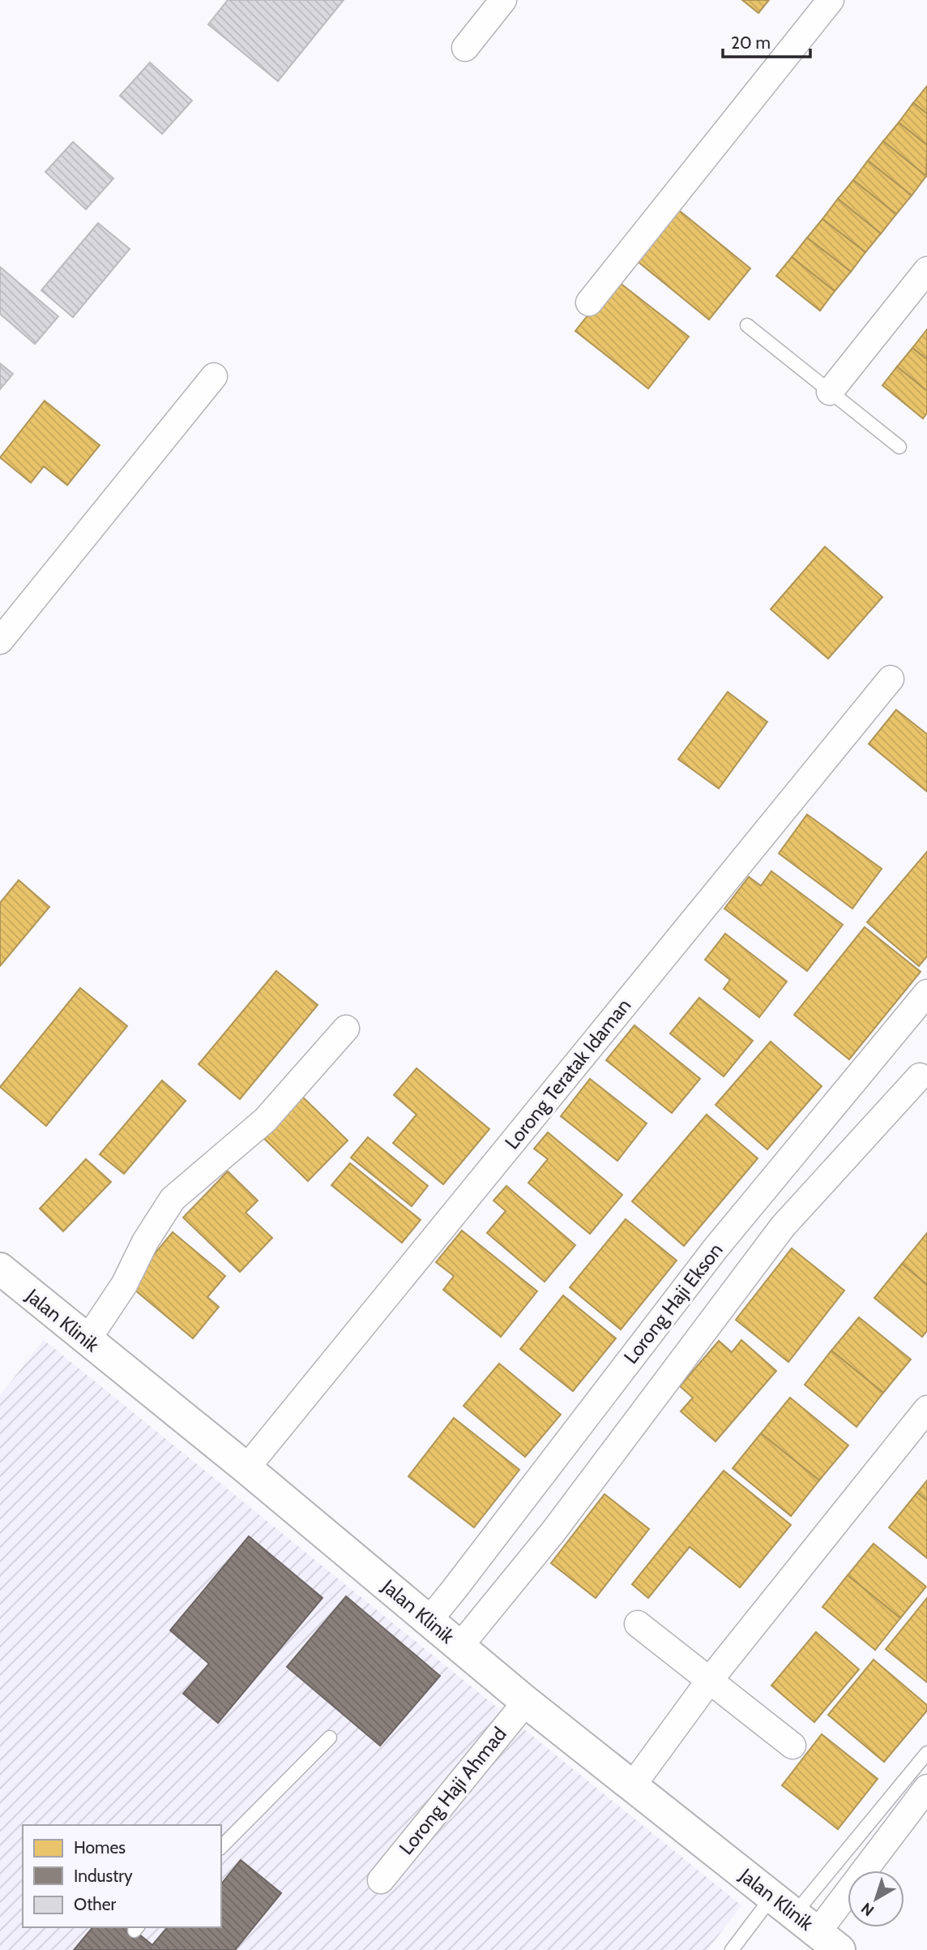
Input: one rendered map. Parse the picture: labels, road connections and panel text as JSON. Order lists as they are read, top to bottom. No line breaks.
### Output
{"streets":{"street":["Lorong Teratak Idaman","Lorong Haji Ekson","Jalan Klinik","Lorong Haji Ahmad"]},"crossings":[["Lorong Teratak Idaman","Jalan Klinik"],["Lorong Haji Ekson","Jalan Klinik"],["Jalan Klinik","Lorong Haji Ahmad"]],"legend":["Homes","Industry","Other"],"scale_bar":"20 m","north":"bottom left"}
